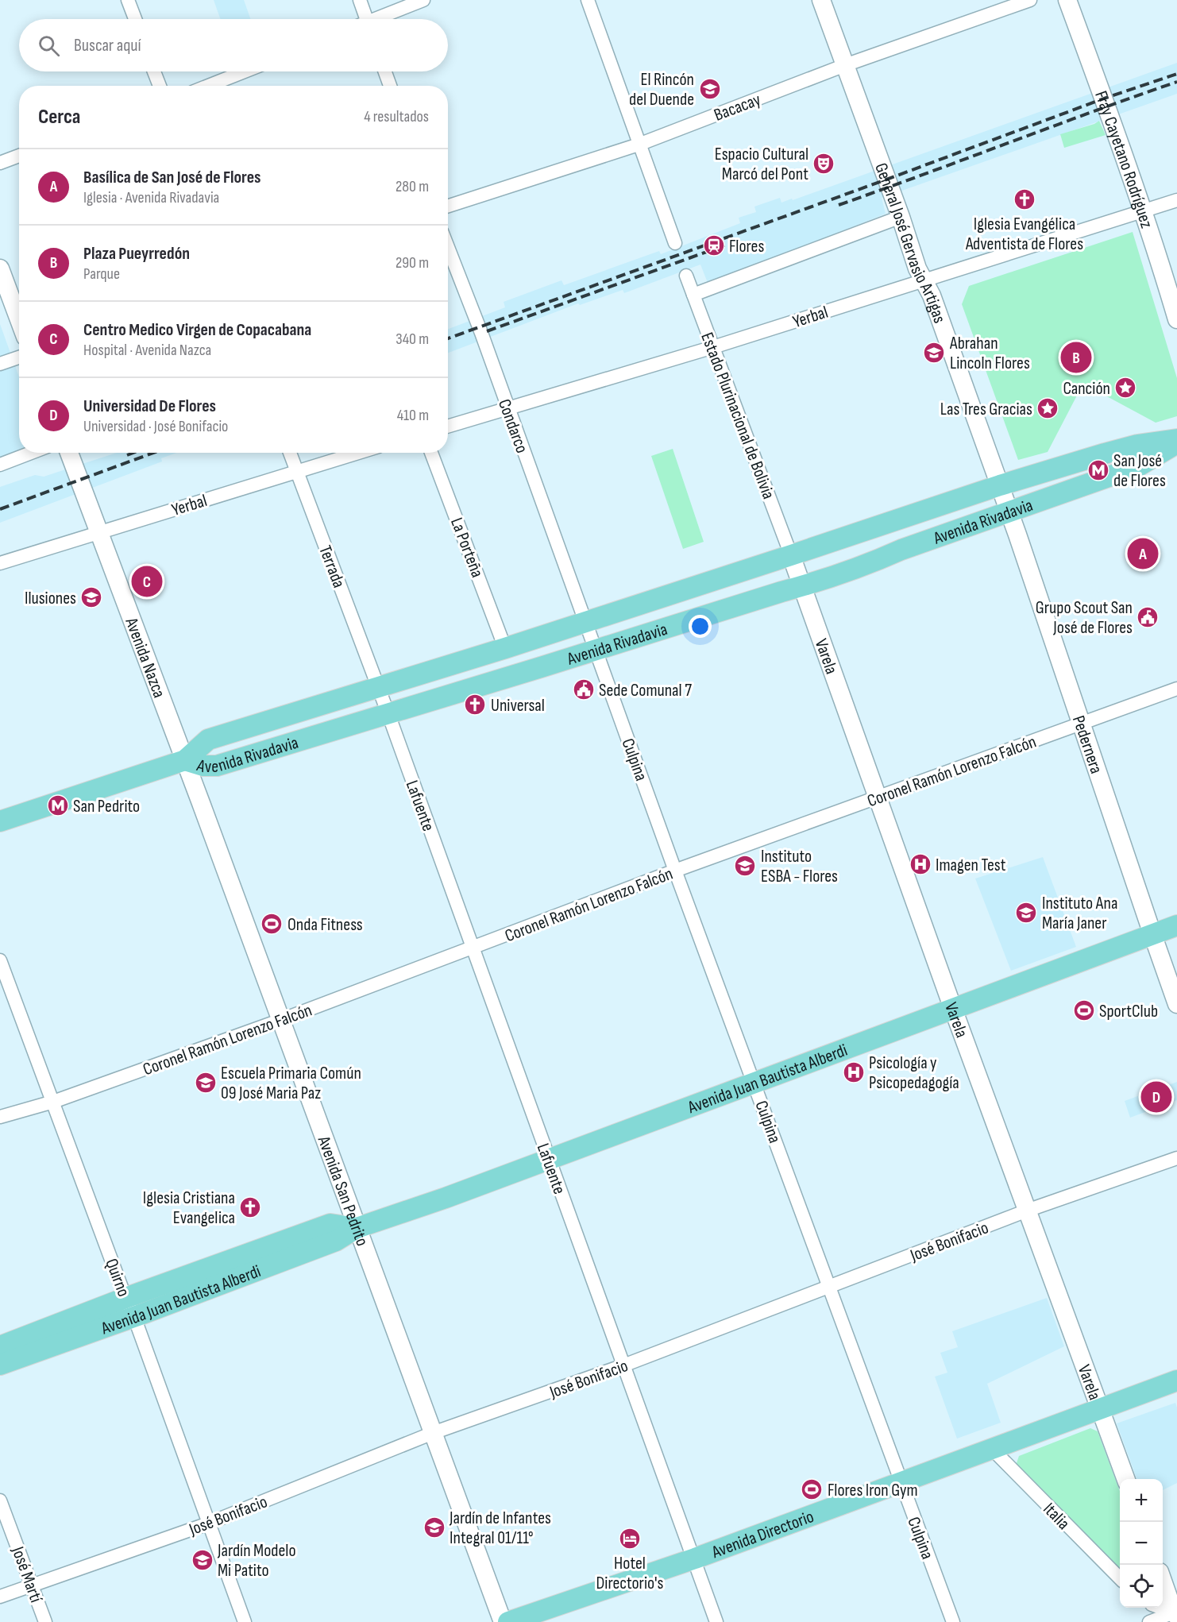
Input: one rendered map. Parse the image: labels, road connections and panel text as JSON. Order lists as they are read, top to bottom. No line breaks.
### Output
{"streets":{"main road":["Avenida Rivadavia","Avenida Juan Bautista Alberdi","Avenida Directorio"],"street":["Bacacay","Fray Cayetano Rodríguez","General José Gervasio Artigas","Yerbal","Estado Plurinacional de Bolivia","Condarco","La Porteña","Terrada","Varela","Avenida Nazca","Pedernera","Culpina","Coronel Ramón Lorenzo Falcón","Lafuente","Avenida San Pedrito","José Bonifacio","Quirno","Italia","José Martí"]},"crossings":[["Bacacay","General José Gervasio Artigas"],["Fray Cayetano Rodríguez","Yerbal"],["General José Gervasio Artigas","Yerbal"],["General José Gervasio Artigas","Avenida Rivadavia"],["General José Gervasio Artigas","Pedernera"],["Yerbal","Estado Plurinacional de Bolivia"],["Yerbal","Condarco"],["Yerbal","Terrada"],["Yerbal","Avenida Nazca"],["Estado Plurinacional de Bolivia","Avenida Rivadavia"],["Estado Plurinacional de Bolivia","Varela"],["Condarco","Avenida Rivadavia"],["Condarco","Culpina"],["Avenida Rivadavia","La Porteña"],["Avenida Rivadavia","Terrada"],["Avenida Rivadavia","Varela"],["Avenida Rivadavia","Avenida Nazca"],["Avenida Rivadavia","Pedernera"],["Avenida Rivadavia","Culpina"],["Avenida Rivadavia","Lafuente"],["Avenida Rivadavia","Avenida San Pedrito"],["Terrada","Lafuente"],["Varela","Coronel Ramón Lorenzo Falcón"],["Varela","Avenida Juan Bautista Alberdi"],["Varela","José Bonifacio"],["Varela","Avenida Directorio"],["Avenida Nazca","Avenida San Pedrito"],["Pedernera","Coronel Ramón Lorenzo Falcón"],["Pedernera","Avenida Juan Bautista Alberdi"],["Culpina","Coronel Ramón Lorenzo Falcón"],["Culpina","Avenida Juan Bautista Alberdi"],["Culpina","José Bonifacio"],["Culpina","Avenida Directorio"],["Coronel Ramón Lorenzo Falcón","Lafuente"],["Coronel Ramón Lorenzo Falcón","Avenida San Pedrito"],["Coronel Ramón Lorenzo Falcón","Quirno"],["Lafuente","Avenida Juan Bautista Alberdi"],["Lafuente","José Bonifacio"],["Lafuente","Avenida Directorio"],["Avenida Juan Bautista Alberdi","Avenida San Pedrito"],["Avenida Juan Bautista Alberdi","Quirno"],["Avenida San Pedrito","José Bonifacio"],["José Bonifacio","Quirno"],["José Bonifacio","José Martí"],["Italia","Avenida Directorio"]],"places":{"school or university":["El Rincón del Duende","Abrahan Lincoln Flores","Ilusiones","Instituto ESBA - Flores","Instituto Ana María Janer","Escuela Primaria Común 09 José Maria Paz","Jardín de Infantes Integral 01/11°","Jardín Modelo Mi Patito"],"theatre":["Espacio Cultural Marcó del Pont"],"church":["Iglesia Evangélica Adventista de Flores","Universal","Iglesia Cristiana Evangelica"],"station":["Flores"],"place":["Canción","Las Tres Gracias"],"metro station":["San José de Flores","San Pedrito"],"public building":["Grupo Scout San José de Flores","Sede Comunal 7"],"hospital":["Imagen Test","Psicología y Psicopedagogía"],"sports":["Onda Fitness","SportClub","Flores Iron Gym"],"hotel":["Hotel Directorio's"]},"page":{"search":"Buscar aquí","heading":["Cerca","4 resultados"],"list":[{"mark":"A","name":"Basílica de San José de Flores","note":"Iglesia · Avenida Rivadavia","value":"280 m"},{"mark":"B","name":"Plaza Pueyrredón","note":"Parque","value":"290 m"},{"mark":"C","name":"Centro Medico Virgen de Copacabana","note":"Hospital · Avenida Nazca","value":"340 m"},{"mark":"D","name":"Universidad De Flores","note":"Universidad · José Bonifacio","value":"410 m"}],"pins":["B","A","C","D"],"map_buttons":["+","−"]}}
